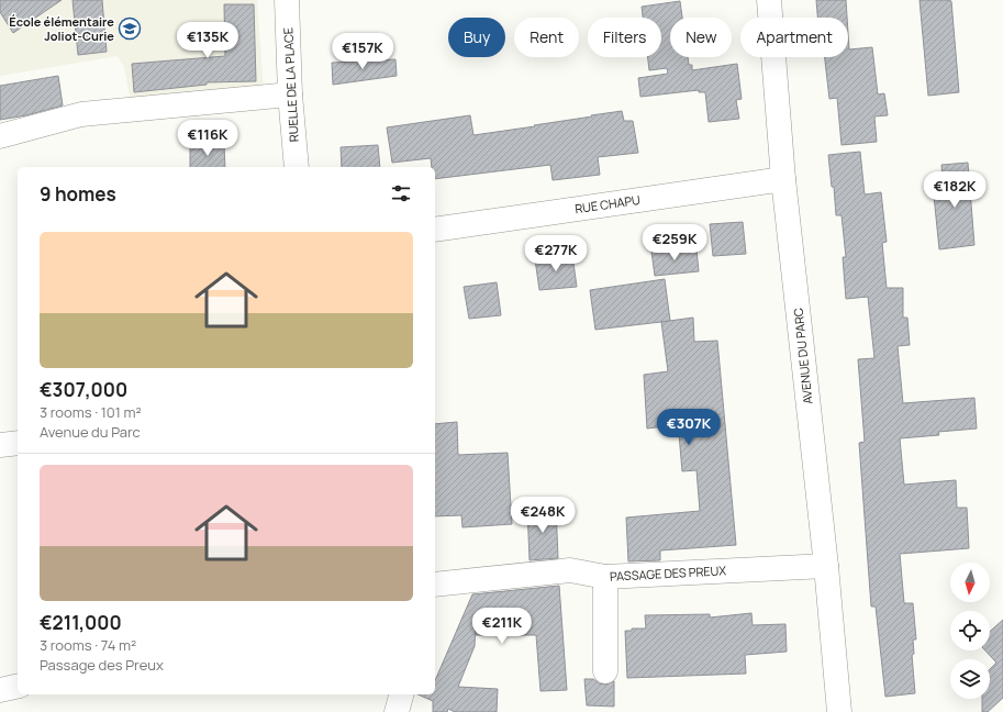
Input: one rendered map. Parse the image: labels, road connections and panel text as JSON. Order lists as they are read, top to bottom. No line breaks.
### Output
{"streets":{"street":["RUELLE DE LA PLACE","RUE CHAPU","AVENUE DU PARC","PASSAGE DES PREUX"]},"crossings":[["RUE CHAPU","AVENUE DU PARC"],["AVENUE DU PARC","PASSAGE DES PREUX"]],"places":{"school or university":["École élémentaire Joliot-Curie"]},"north":"bottom","page":{"chip":["Buy","Rent","Filters","New","Apartment"],"price":["€135K","€157K","€116K","€182K","€259K","€277K","€307K","€248K","€211K"],"heading":"9 homes","list":[{"name":"€307,000","note":"3 rooms · 101 m² · Avenue du Parc"},{"name":"€211,000","note":"3 rooms · 74 m² · Passage des Preux"}]}}
